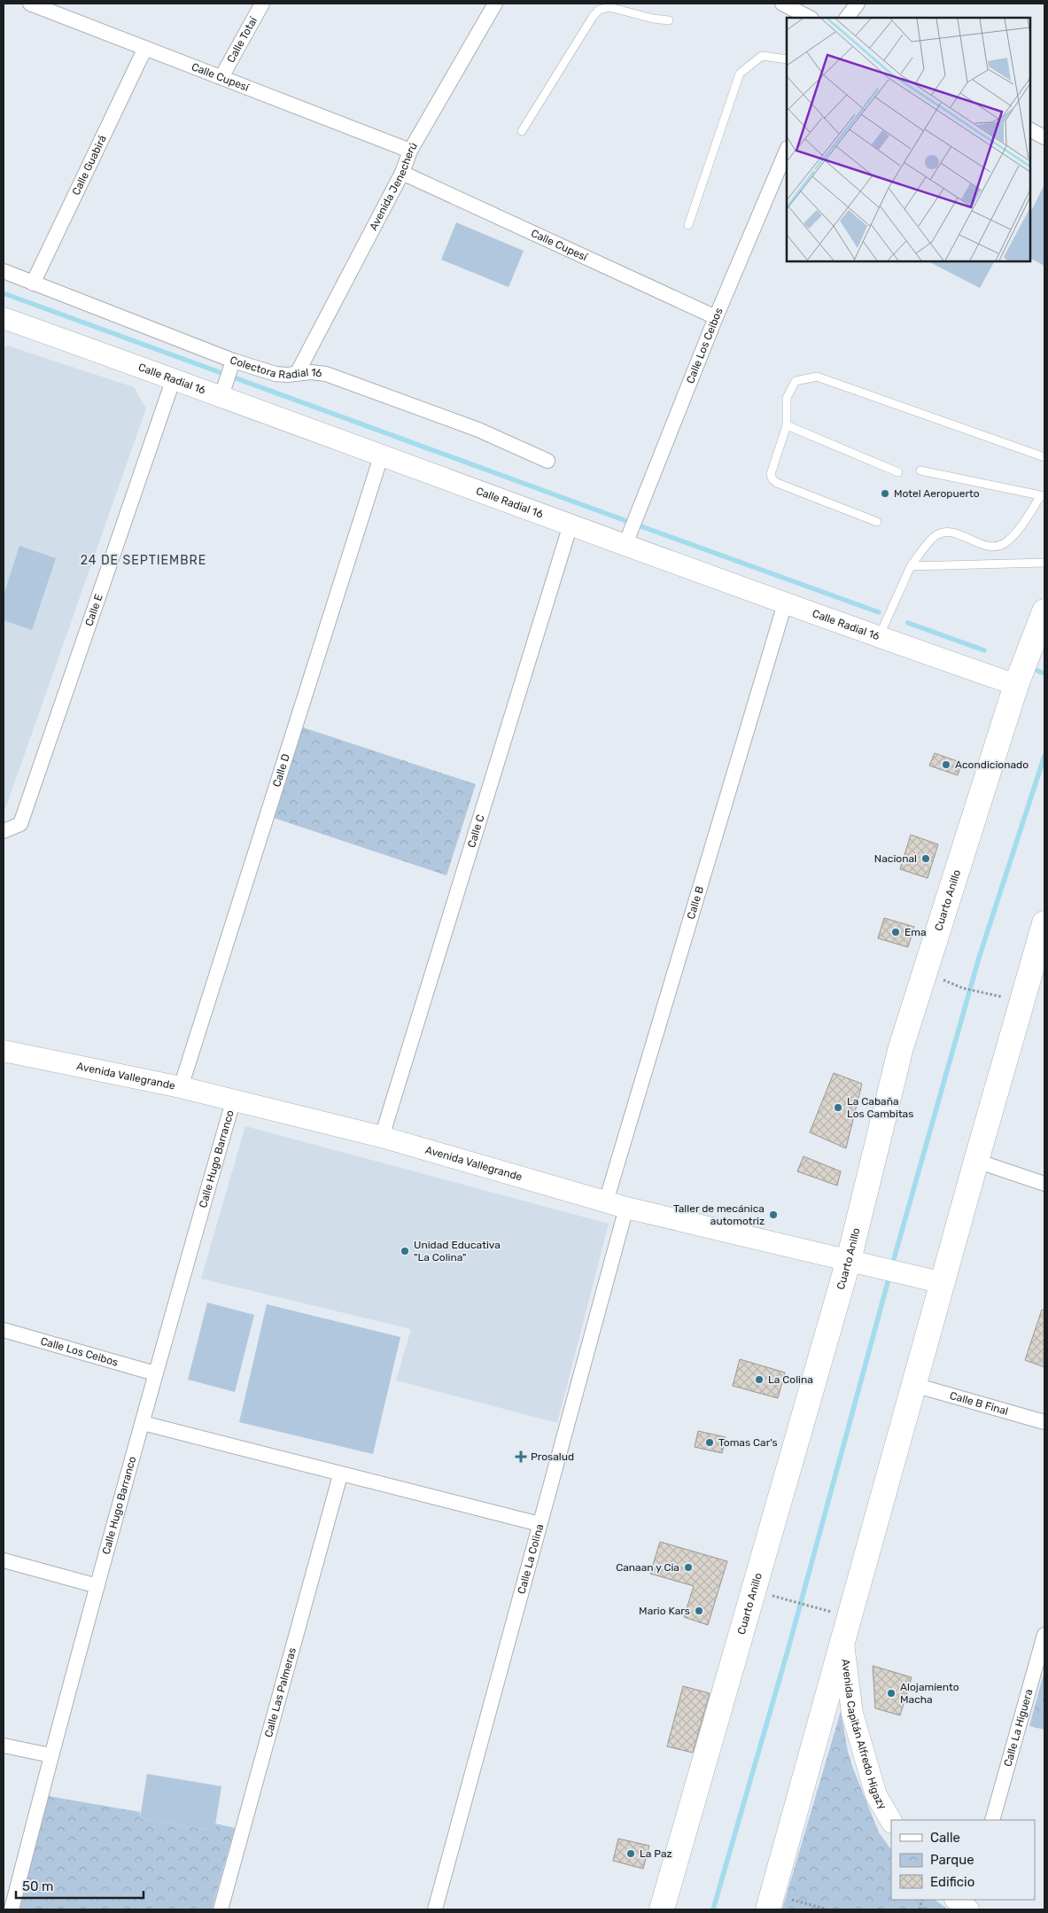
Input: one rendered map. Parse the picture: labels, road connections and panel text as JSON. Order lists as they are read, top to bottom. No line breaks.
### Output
{"streets":{"highway":["Cuarto Anillo"],"street":["Calle Totaí","Calle Cupesí","Calle Guabirá","Avenida Jenecherú","Calle Los Ceibos","Colectora Radial 16","Calle Radial 16","Calle E","Calle D","Calle C","Calle B","Avenida Vallegrande","Calle Hugo Barranco","Calle B Final","Calle La Colina","Calle Las Palmeras","Calle La Higuera","Avenida Capitán Alfredo Higazy"]},"crossings":[["Calle Totaí","Calle Cupesí"],["Calle Cupesí","Calle Guabirá"],["Calle Cupesí","Avenida Jenecherú"],["Calle Cupesí","Calle Los Ceibos"],["Calle Guabirá","Colectora Radial 16"],["Avenida Jenecherú","Colectora Radial 16"],["Calle Los Ceibos","Calle Radial 16"],["Calle Los Ceibos","Calle Hugo Barranco"],["Calle Radial 16","Calle E"],["Calle Radial 16","Calle D"],["Calle Radial 16","Calle C"],["Calle Radial 16","Cuarto Anillo"],["Calle Radial 16","Calle B"],["Calle D","Avenida Vallegrande"],["Calle C","Avenida Vallegrande"],["Cuarto Anillo","Avenida Vallegrande"],["Calle B","Avenida Vallegrande"],["Avenida Vallegrande","Calle Hugo Barranco"],["Avenida Vallegrande","Calle La Colina"]],"districts":["24 DE SEPTIEMBRE"],"places":{"other":["Motel Aeropuerto","Acondicionado","Nacional","Ema","La Cabaña Los Cambitas","Taller de mecánica automotriz","Unidad Educativa \"La Colina\"","La Colina","Tomas Car's","Canaan y Cia","Mario Kars","Alojamiento Macha","La Paz"],"health":["Prosalud"]},"legend":["Calle","Parque","Edificio"],"scale_bar":"50 m"}
